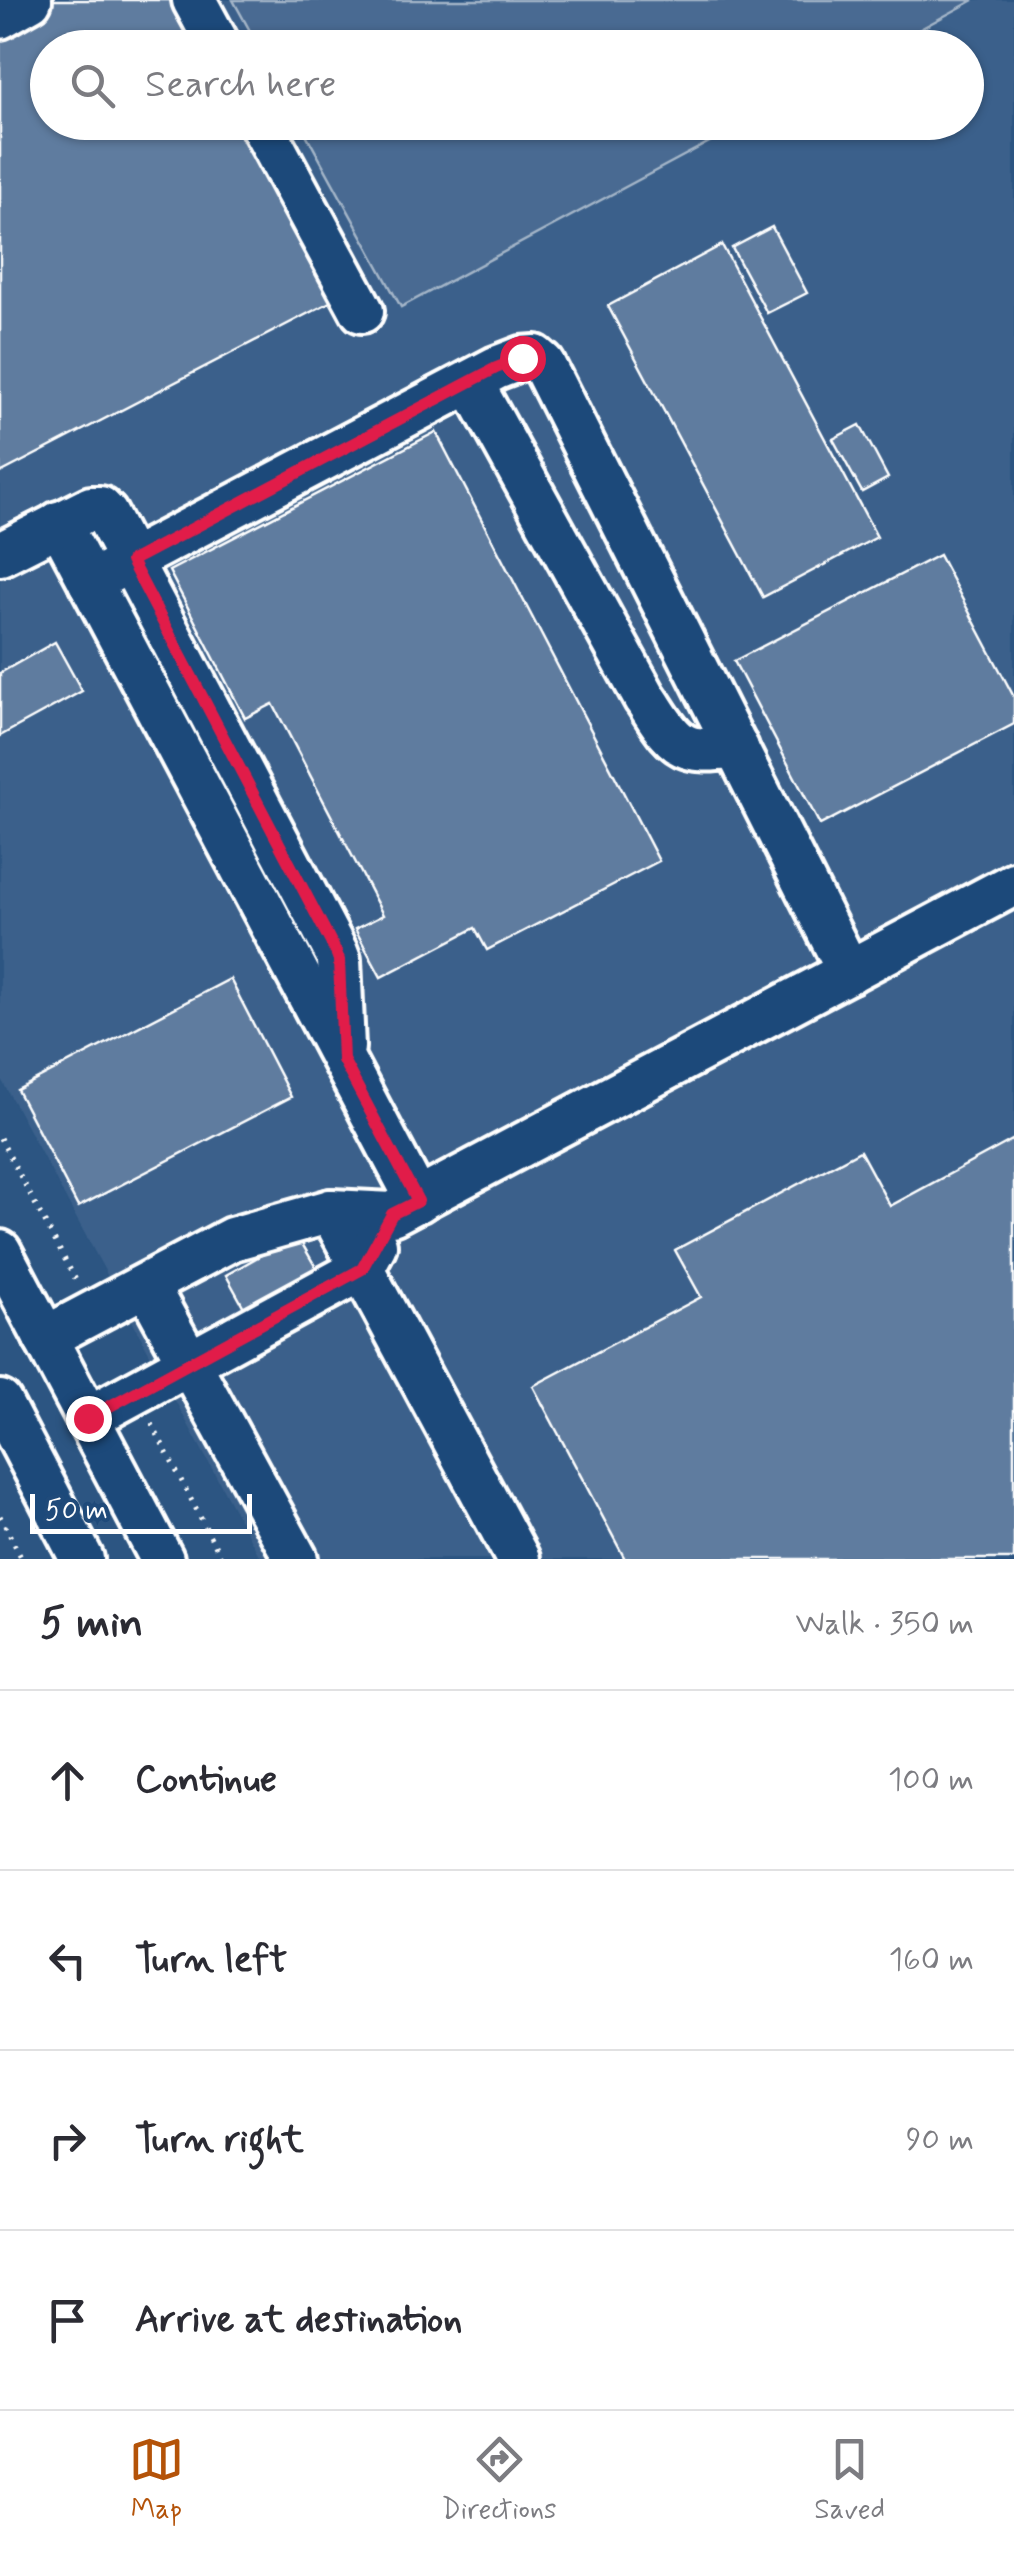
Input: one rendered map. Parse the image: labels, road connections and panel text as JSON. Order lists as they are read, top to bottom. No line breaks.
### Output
{"scale_bar":"50 m","page":{"search":"Search here","scale":"50 m","heading":["5 min","Walk · 350 m"],"list":[["Continue","100 m"],["Turn left","160 m"],["Turn right","90 m"],"Arrive at destination"],"nav":["Map","Directions","Saved"]}}
